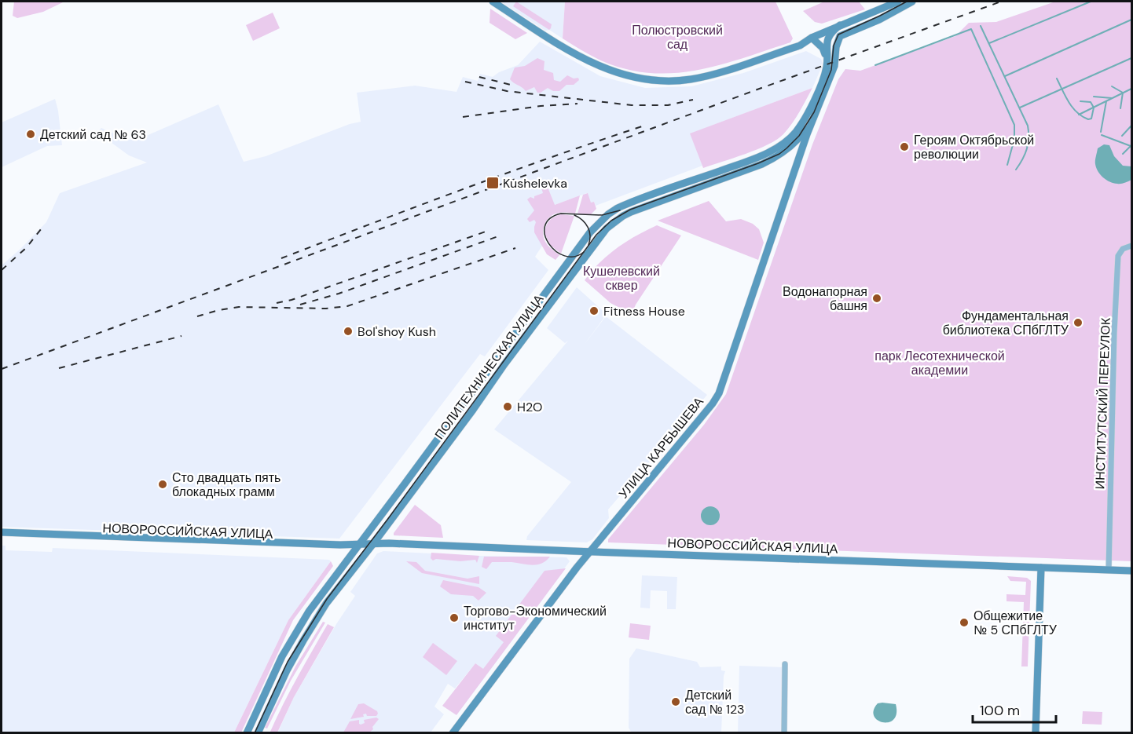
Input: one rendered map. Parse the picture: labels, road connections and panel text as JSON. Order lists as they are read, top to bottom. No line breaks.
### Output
{"streets":{"main road":["ПОЛИТЕХНИЧЕСКАЯ УЛИЦА","УЛИЦА КАРБЫШЕВА","НОВОРОССИЙСКАЯ УЛИЦА"],"street":["ИНСТИТУТСКИЙ ПЕРЕУЛОК"]},"crossings":[["ПОЛИТЕХНИЧЕСКАЯ УЛИЦА","УЛИЦА КАРБЫШЕВА"],["ПОЛИТЕХНИЧЕСКАЯ УЛИЦА","НОВОРОССИЙСКАЯ УЛИЦА"],["ИНСТИТУТСКИЙ ПЕРЕУЛОК","НОВОРОССИЙСКАЯ УЛИЦА"],["УЛИЦА КАРБЫШЕВА","НОВОРОССИЙСКАЯ УЛИЦА"]],"parks":["Полюстровский сад","Кушелевский сквер","парк Лесотехнической академии"],"places":{"other":["Детский сад № 63","Героям Октябрьской революции","Водонапорная башня","Fitness House","Фундаментальная библиотека СПбГЛТУ","Bol'shoy Kush","H2O","Сто двадцать пять блокадных грамм","Торгово-Экономический институт","Общежитие № 5 СПбГЛТУ","Детский сад № 123"],"transit":["Kushelevka"]},"scale_bar":"100 m"}
